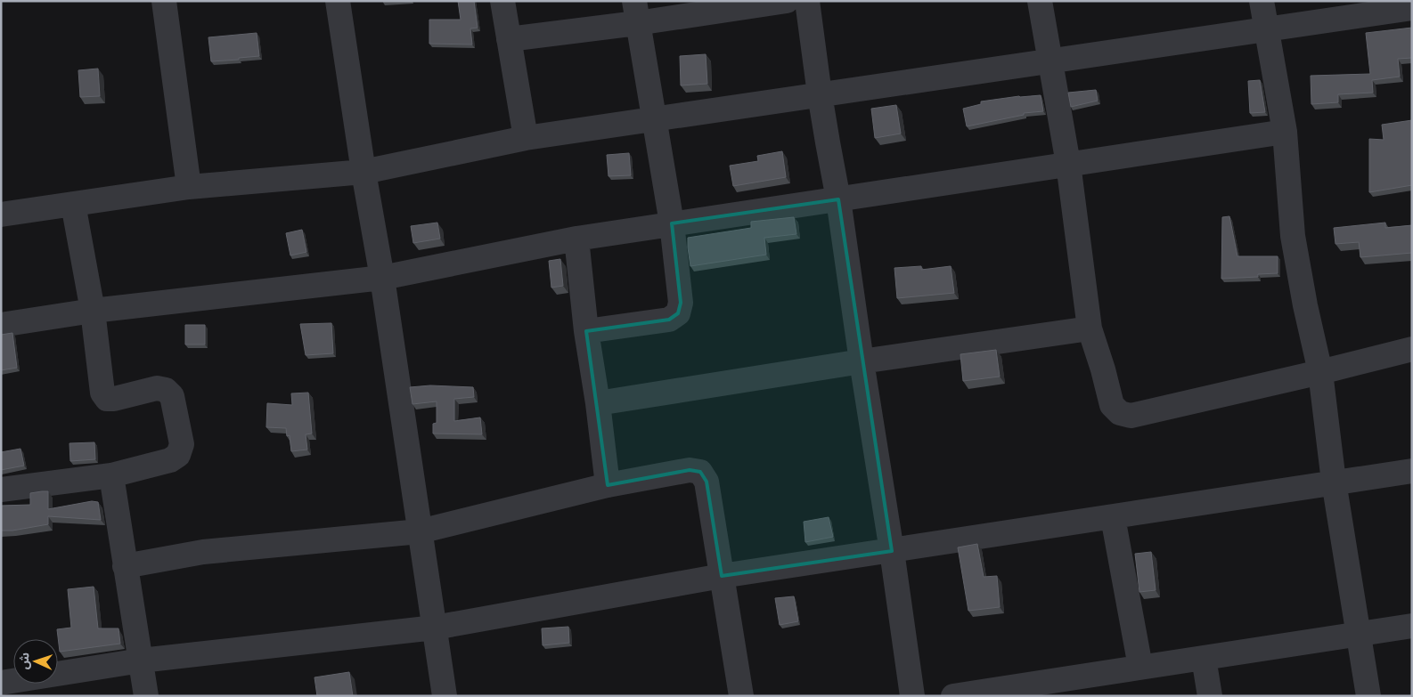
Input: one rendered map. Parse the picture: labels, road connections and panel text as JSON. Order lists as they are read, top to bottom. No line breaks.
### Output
{"north":"left"}
